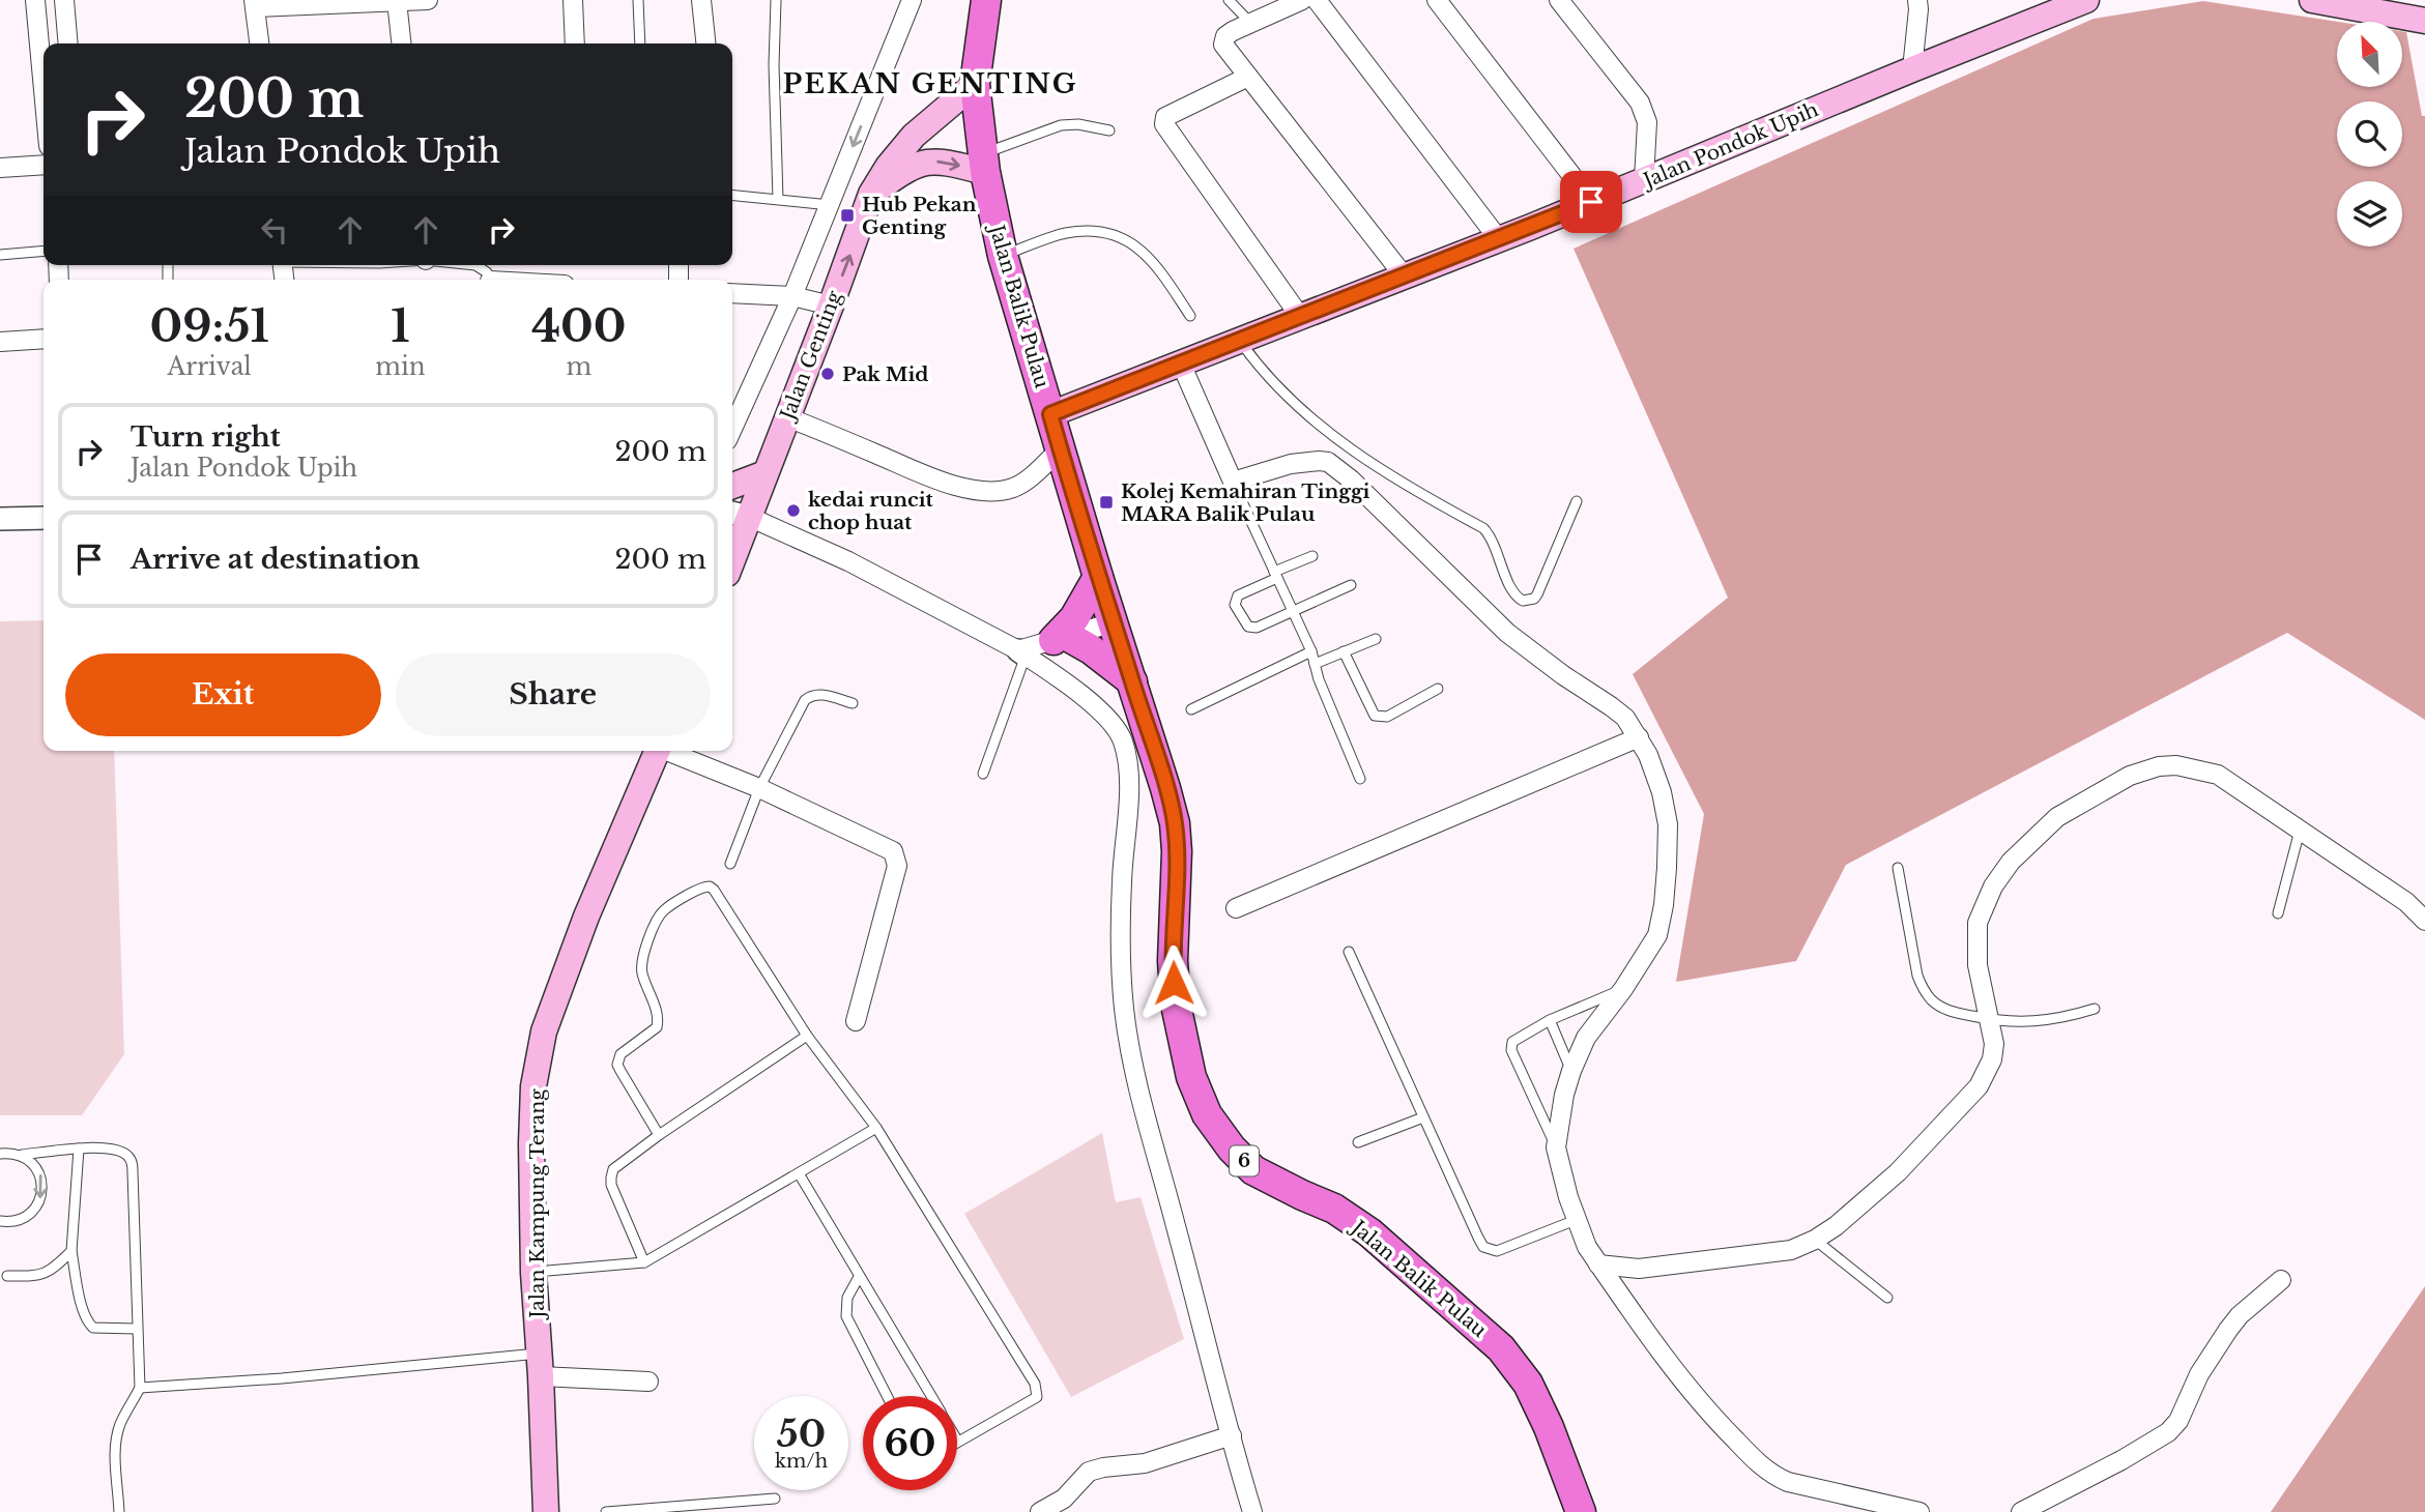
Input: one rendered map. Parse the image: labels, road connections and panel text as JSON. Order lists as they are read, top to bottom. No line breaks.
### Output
{"streets":{"main road":["Jalan Pondok Upih","Jalan Balik Pulau","Jalan Genting","6","Jalan Kampung Terang"]},"crossings":[["Jalan Pondok Upih","Jalan Balik Pulau"],["Jalan Balik Pulau","Jalan Genting"]],"districts":["PEKAN GENTING"],"places":{"transit":["Hub Pekan Genting","Kolej Kemahiran Tinggi MARA Balik Pulau"],"other":["Pak Mid","kedai runcit chop huat"]},"north":"top left","page":{"turn":["200 m","Jalan Pondok Upih"],"eta":["09:51","Arrival","1","min","400","m"],"list":[{"name":"Turn right","note":"Jalan Pondok Upih","value":"200 m"},{"name":"Arrive at destination","value":"200 m"}],"buttons":["Exit","Share"],"speed":"50 km/h","limit":"60"}}
